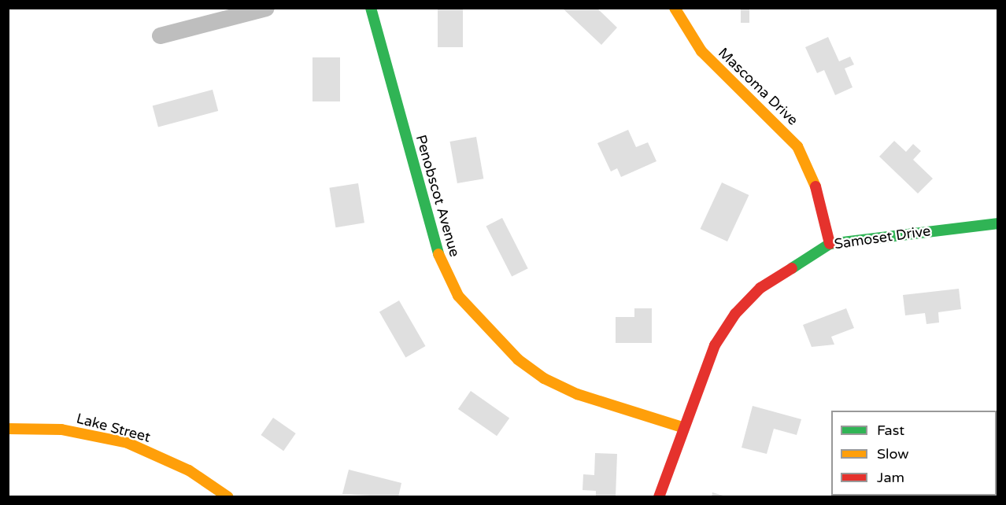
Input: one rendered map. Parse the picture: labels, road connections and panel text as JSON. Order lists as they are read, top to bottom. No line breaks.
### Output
{"streets":{"street":["Mascoma Drive","Penobscot Avenue","Samoset Drive","Lake Street"]},"crossings":[["Mascoma Drive","Samoset Drive"],["Penobscot Avenue","Samoset Drive"]],"legend":["Fast","Slow","Jam"]}
